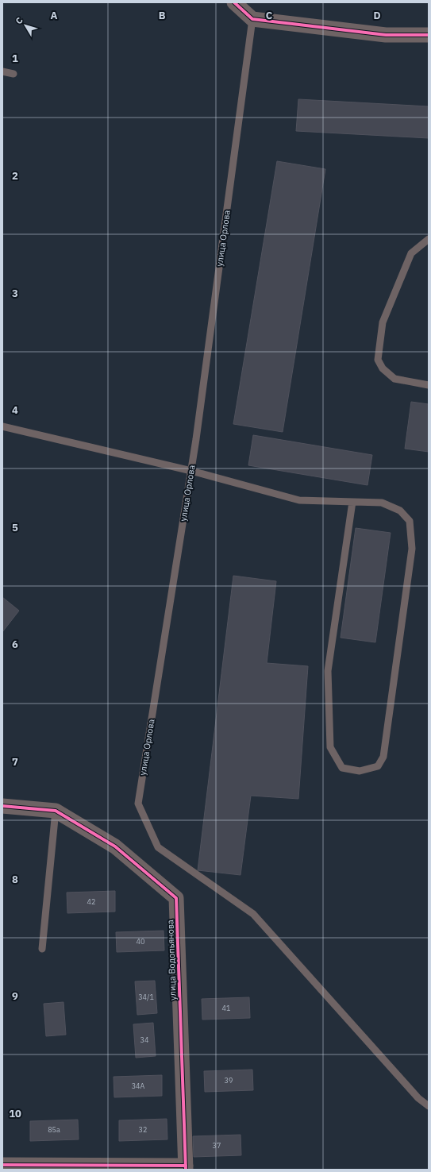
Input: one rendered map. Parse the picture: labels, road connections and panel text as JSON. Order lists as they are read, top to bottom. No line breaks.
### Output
{"streets":{"street":["улица Водопьянова"],"lane":["улица Орлова"]},"house_numbers":["42","40","34/1","41","34","39","34А","85а","32","37"],"north":"top left","grid":{"columns":["A","B","C","D"],"rows":["1","2","3","4","5","6","7","8","9","10"]}}
